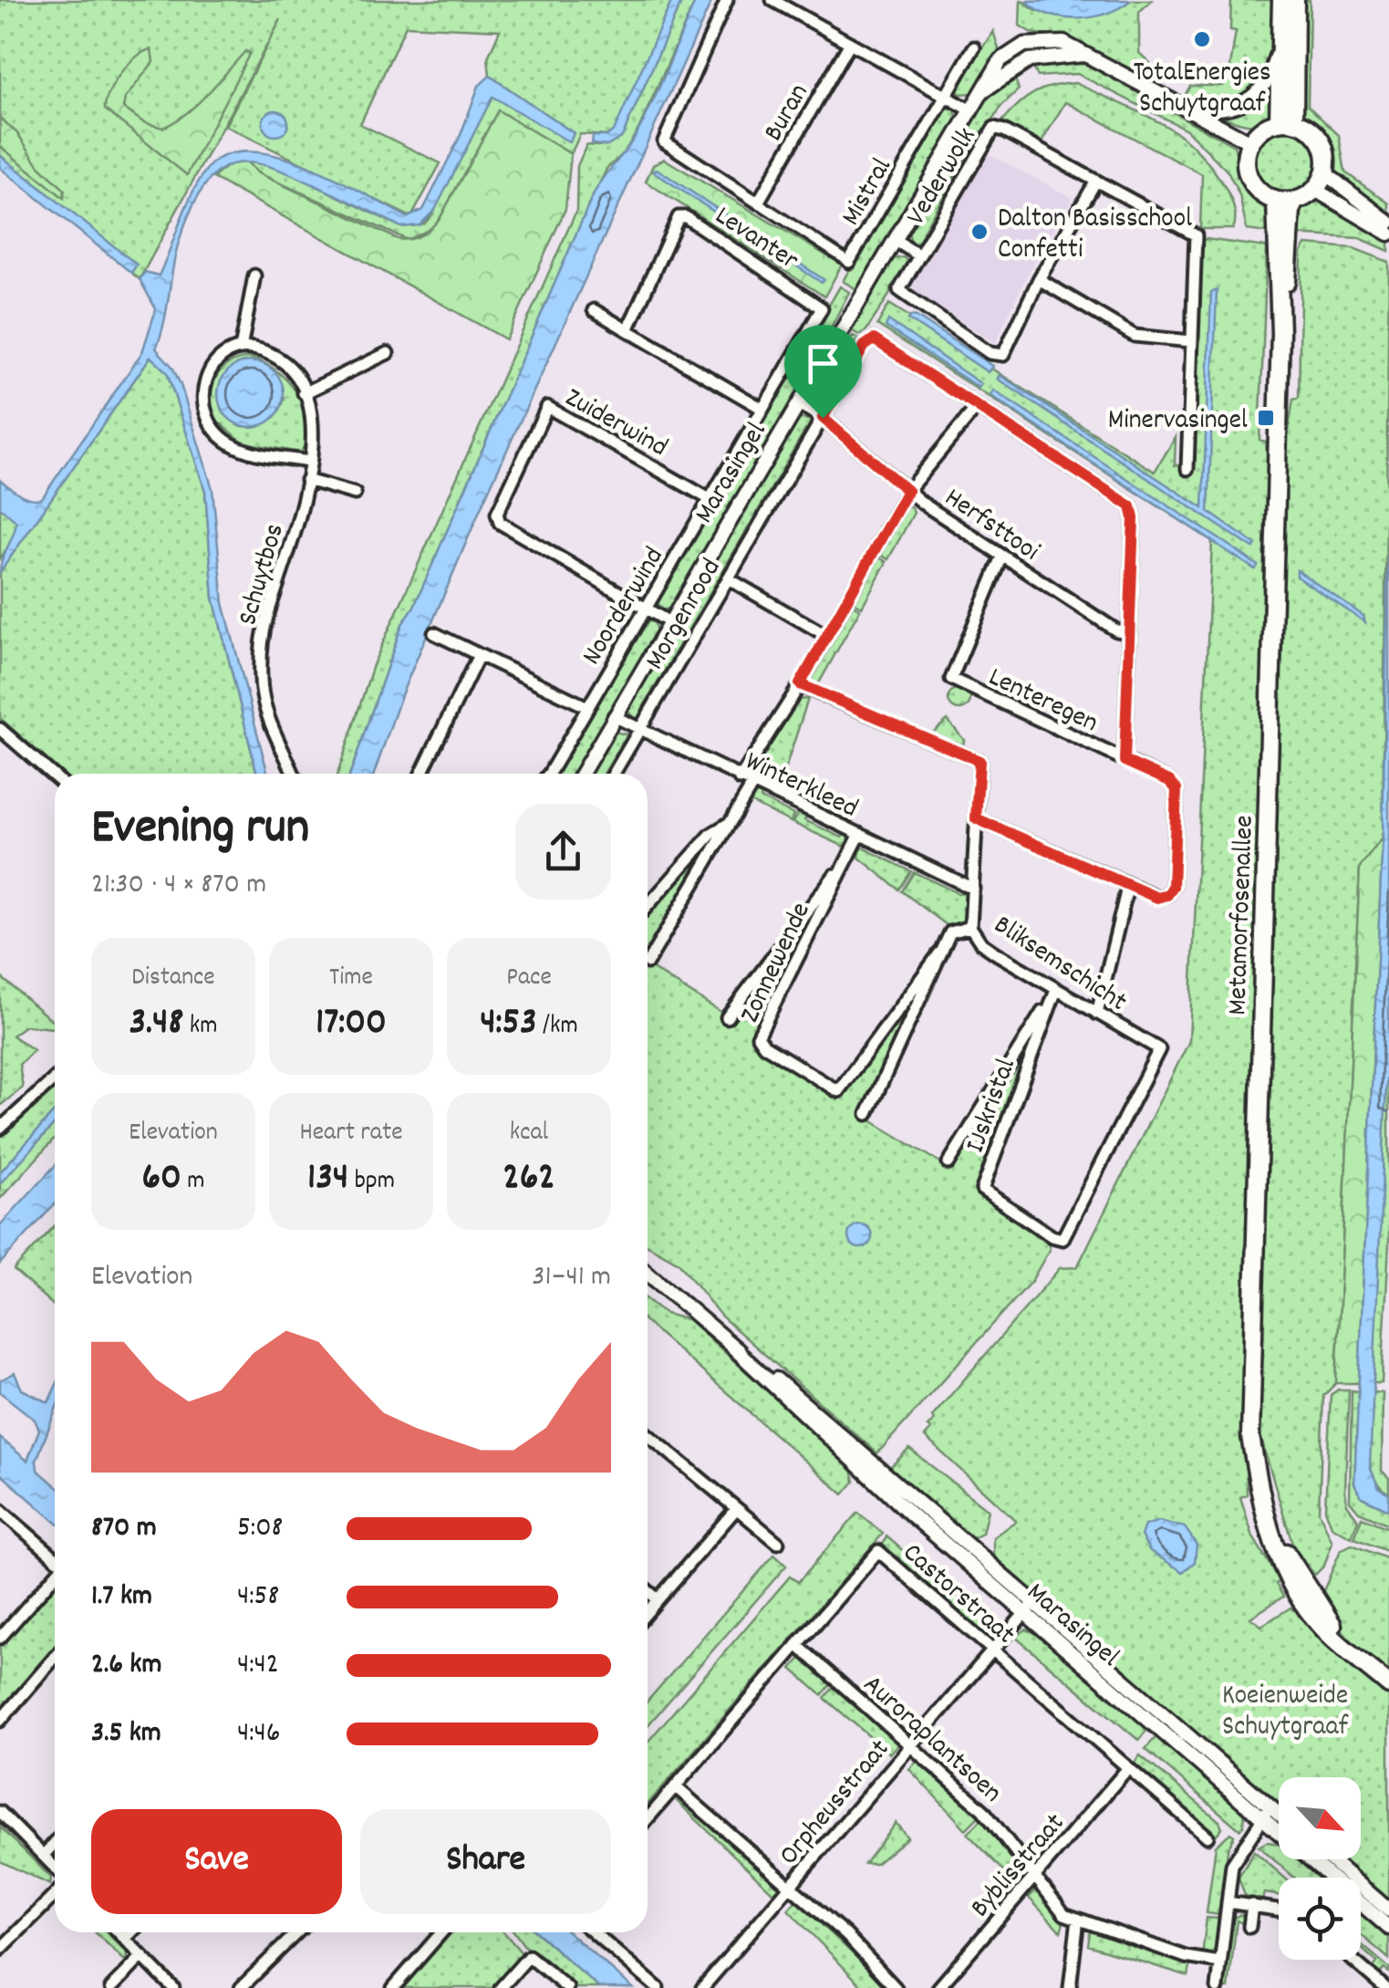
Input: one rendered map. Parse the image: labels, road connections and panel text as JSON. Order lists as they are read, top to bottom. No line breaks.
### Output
{"streets":{"main road":["Metamorfosenallee"],"street":["Buran","Vederwolk","Mistral","Levanter","Zuiderwind","Marasingel","Herfsttooi","Schuytbos","Noorderwind","Morgenrood","Lenteregen","Winterkleed","Zonnewende","Bliksemschicht","IJskristal","Castorstraat","Auroraplantsoen","Orpheusstraat","Byblisstraat"]},"crossings":[["Buran","Mistral"],["Vederwolk","Marasingel"],["Levanter","Noorderwind"],["Zuiderwind","Marasingel"],["Zuiderwind","Noorderwind"],["Marasingel","Herfsttooi"],["Marasingel","Winterkleed"],["Marasingel","Metamorfosenallee"],["Marasingel","Orpheusstraat"],["Herfsttooi","Morgenrood"],["Herfsttooi","Lenteregen"],["Morgenrood","Winterkleed"],["Lenteregen","Bliksemschicht"],["Winterkleed","Zonnewende"],["Winterkleed","Bliksemschicht"],["Zonnewende","Bliksemschicht"],["Bliksemschicht","IJskristal"],["Castorstraat","Auroraplantsoen"],["Castorstraat","Orpheusstraat"],["Castorstraat","Byblisstraat"],["Auroraplantsoen","Orpheusstraat"],["Auroraplantsoen","Byblisstraat"]],"parks":["Koeienweide Schuytgraaf"],"places":{"other":["TotalEnergies Schuytgraaf","Dalton Basisschool Confetti"],"transit":["Minervasingel"]},"north":"bottom right","page":{"heading":["Evening run","21:30 · 4 × 870 m"],"stats":[["Distance","3.48 km"],["Time","17:00"],["Pace","4:53 /km"],["Elevation","60 m"],["Heart rate","134 bpm"],["kcal","262"]],"chart":["Elevation","31–41 m"],"list":[{"name":"870 m","note":"5:08"},{"name":"1.7 km","note":"4:58"},{"name":"2.6 km","note":"4:42"},{"name":"3.5 km","note":"4:46"}],"buttons":["Save","Share"]}}
